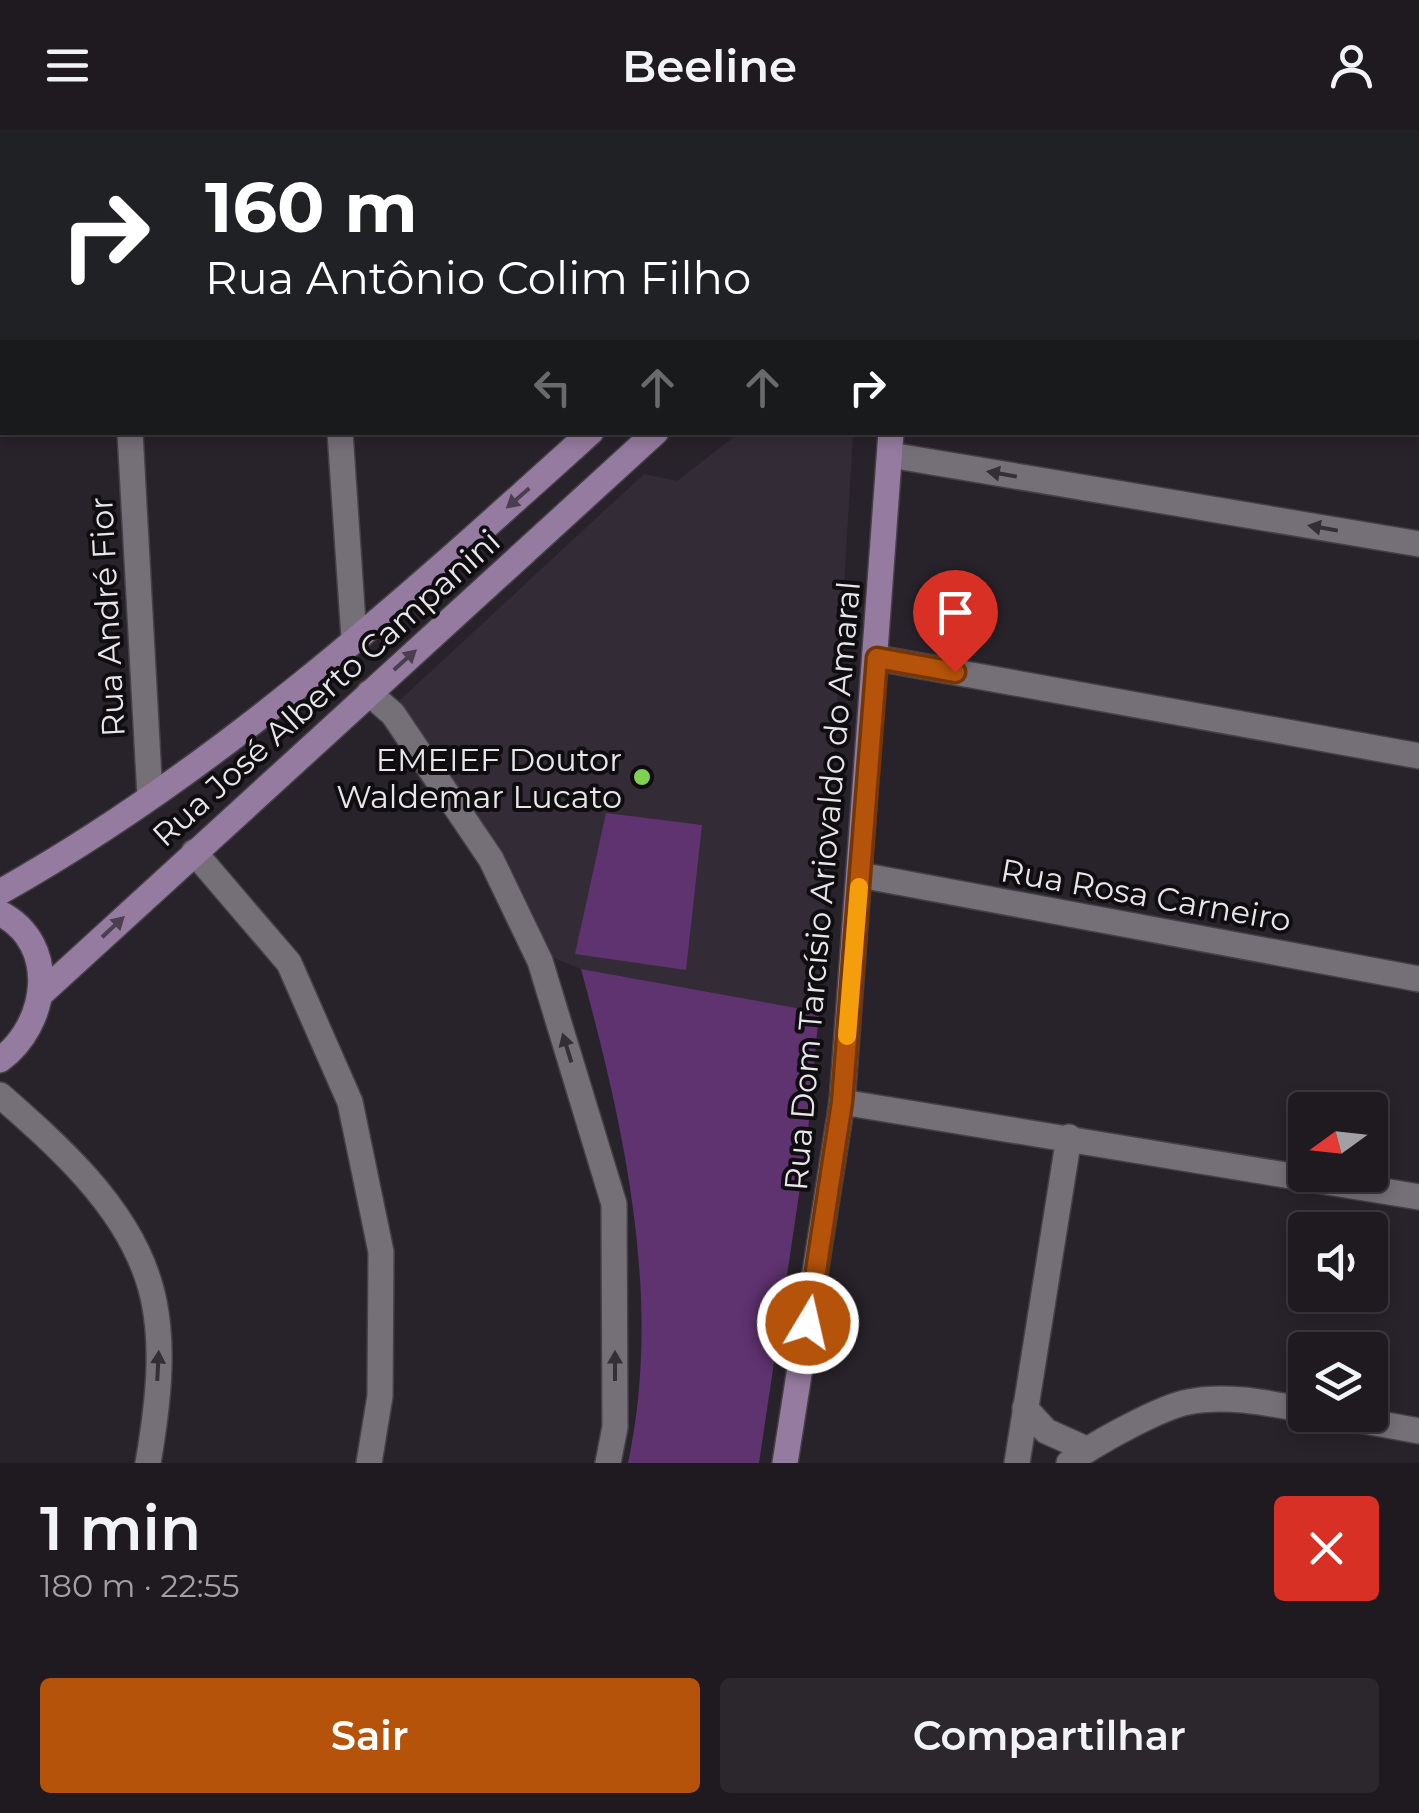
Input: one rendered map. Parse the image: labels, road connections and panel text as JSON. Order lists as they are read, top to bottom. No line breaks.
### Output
{"streets":{"street":["Rua André Fior","Rua José Alberto Campanini","Rua Dom Tarcísio Ariovaldo do Amaral","Rua Rosa Carneiro"]},"crossings":[["Rua André Fior","Rua José Alberto Campanini"],["Rua Dom Tarcísio Ariovaldo do Amaral","Rua Rosa Carneiro"]],"places":["EMEIEF Doutor Waldemar Lucato"],"north":"left","page":{"header":"Beeline","turn":["160 m","Rua Antônio Colim Filho"],"heading":["1 min","180 m · 22:55"],"buttons":["Sair","Compartilhar"]}}
